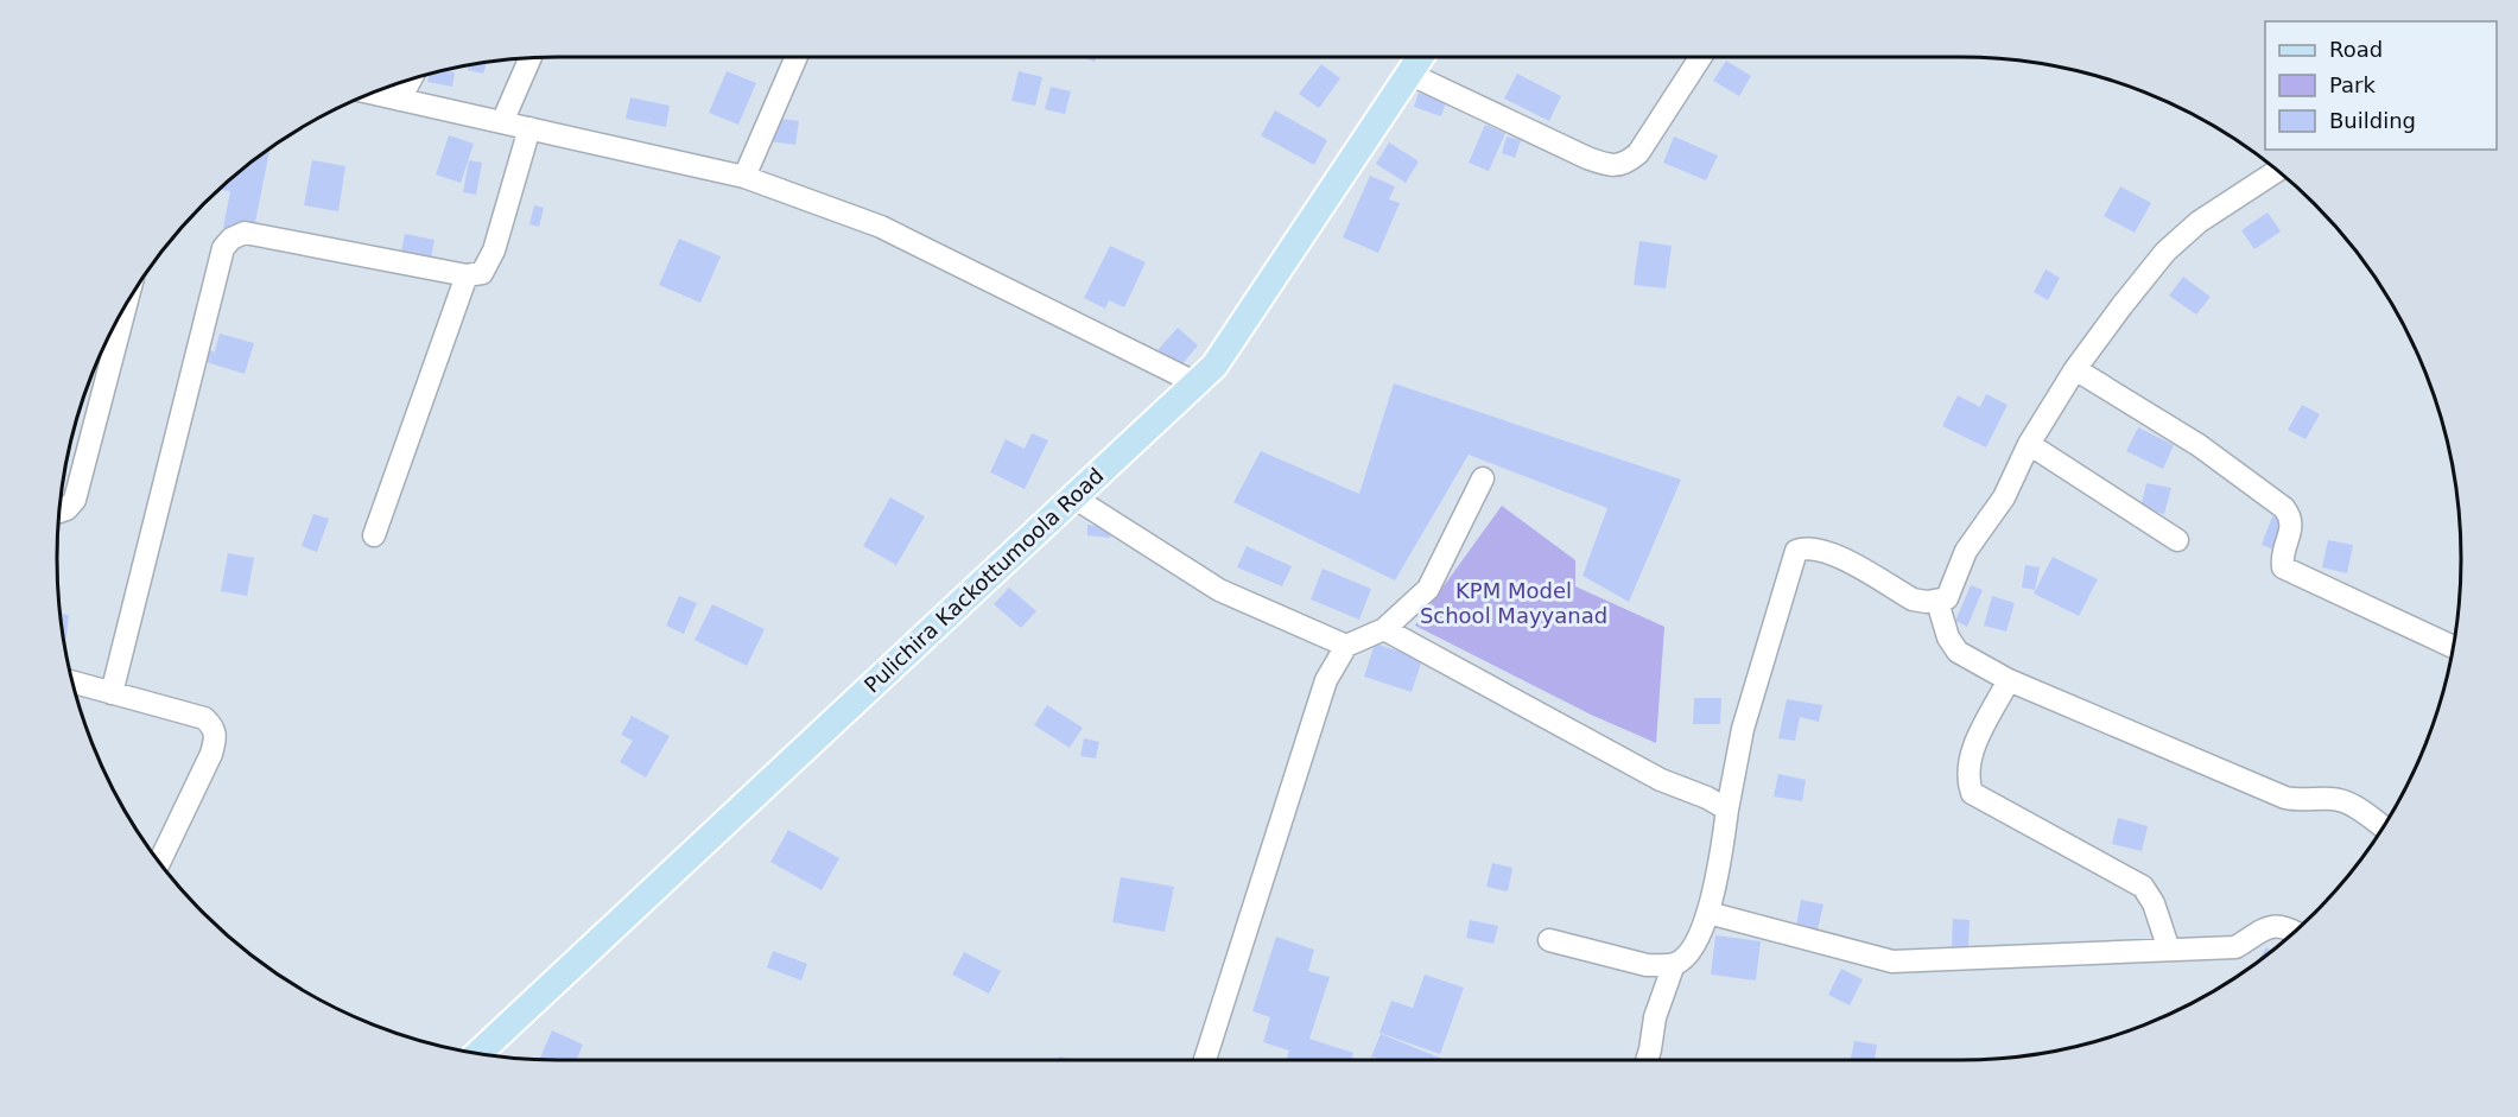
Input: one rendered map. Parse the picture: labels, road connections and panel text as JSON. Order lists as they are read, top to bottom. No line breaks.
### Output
{"streets":{"main road":["Pulichira Kackottumoola Road"]},"parks":["KPM Model School Mayyanad"],"legend":["Road","Park","Building"]}
